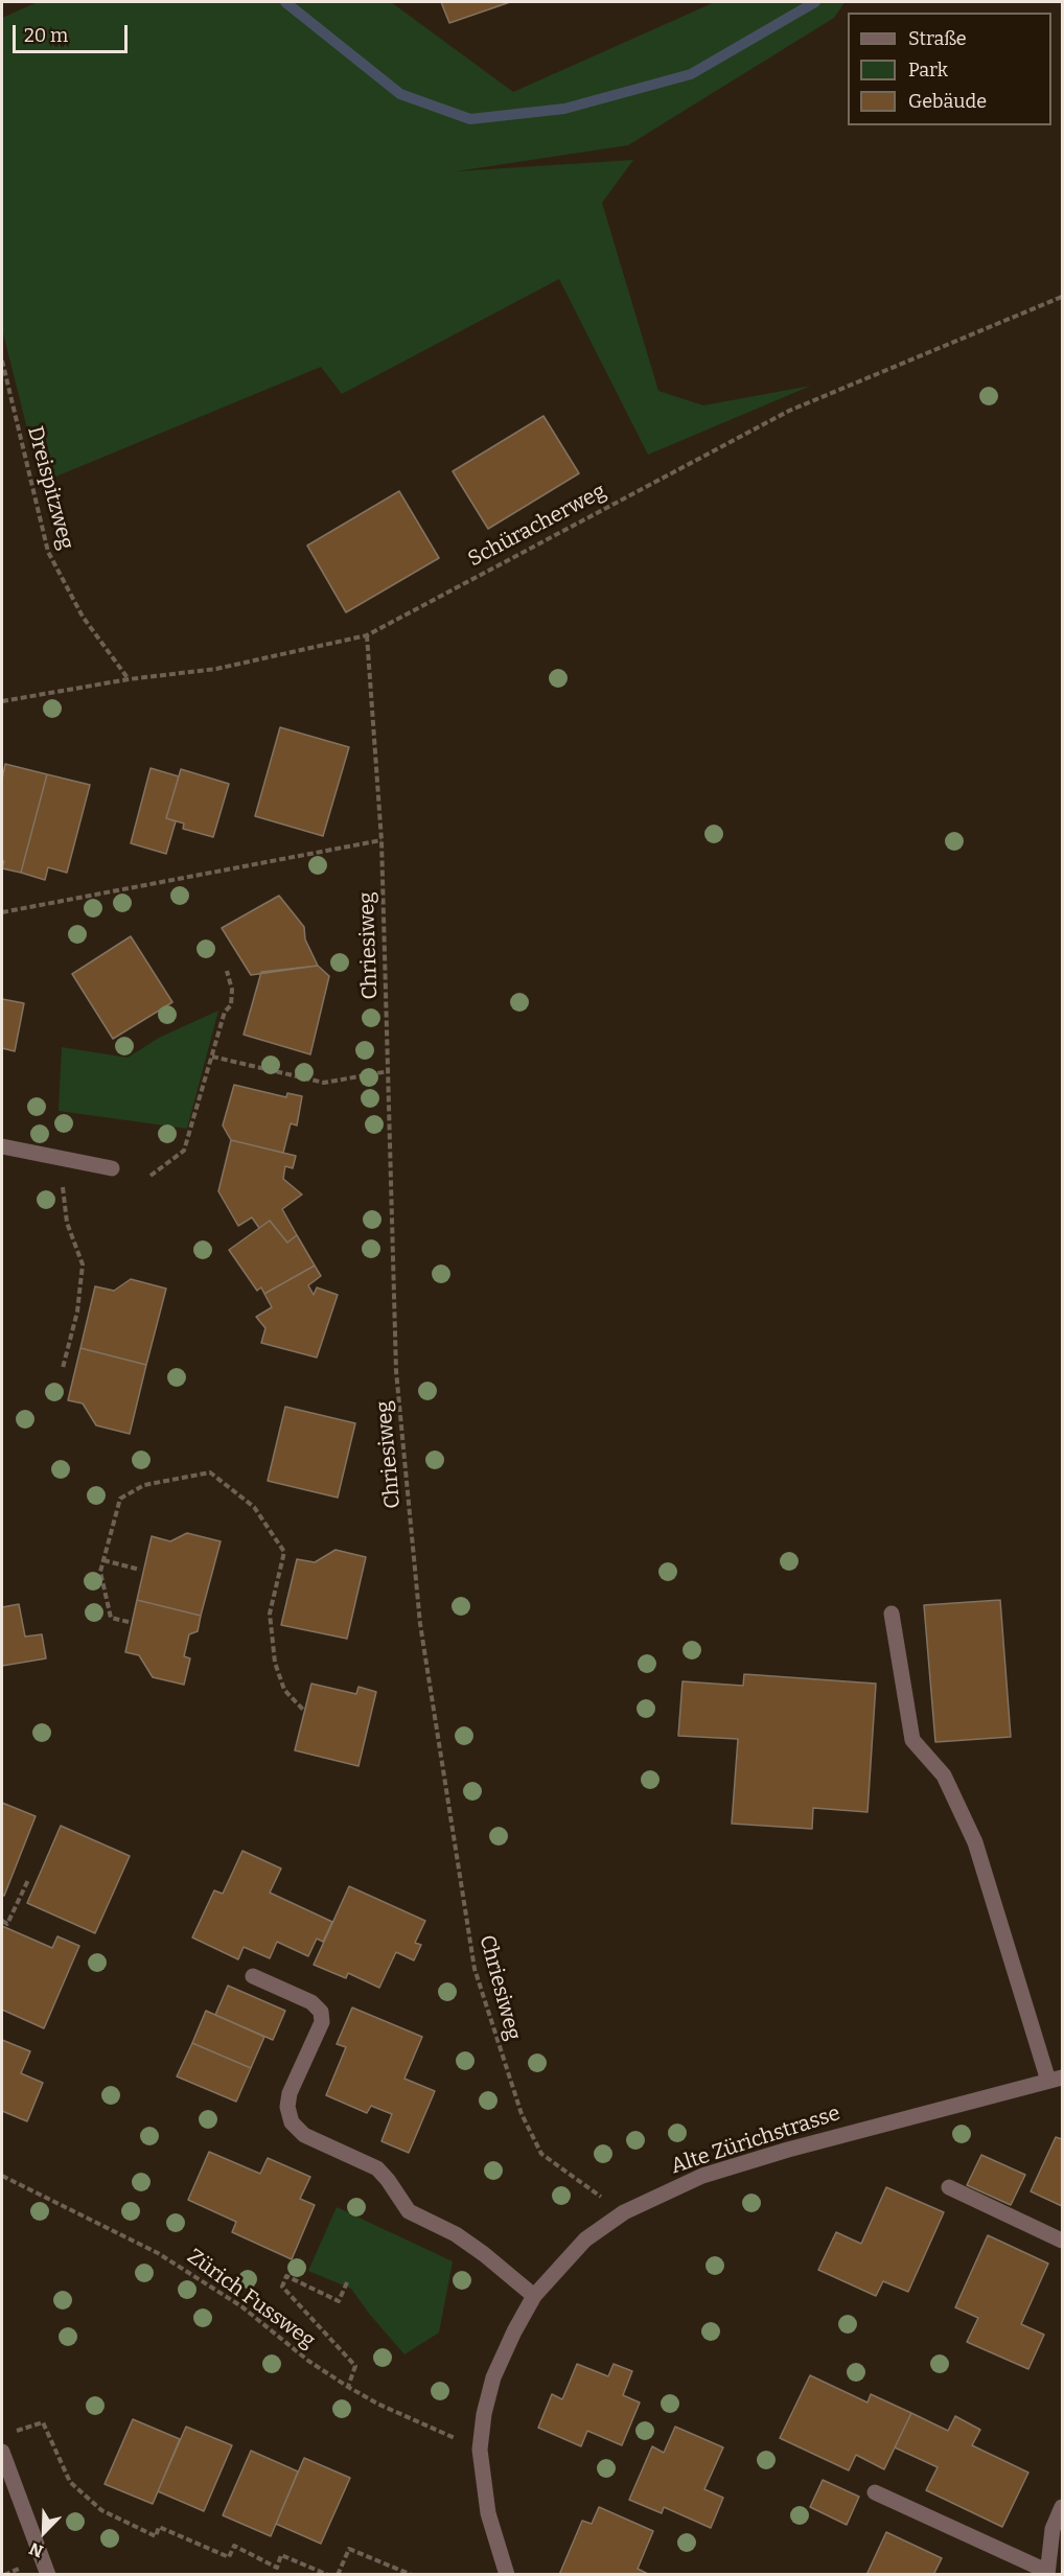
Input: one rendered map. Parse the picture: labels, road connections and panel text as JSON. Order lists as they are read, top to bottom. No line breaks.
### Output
{"streets":{"street":["Alte Zürichstrasse"],"path":["Dreispitzweg","Schüracherweg","Chriesiweg","Zürich Fussweg"]},"crossings":[["Dreispitzweg","Schüracherweg"],["Schüracherweg","Chriesiweg"],["Chriesiweg","Alte Zürichstrasse"],["Alte Zürichstrasse","Zürich Fussweg"]],"legend":["Straße","Park","Gebäude"],"scale_bar":"20 m","north":"bottom left"}
